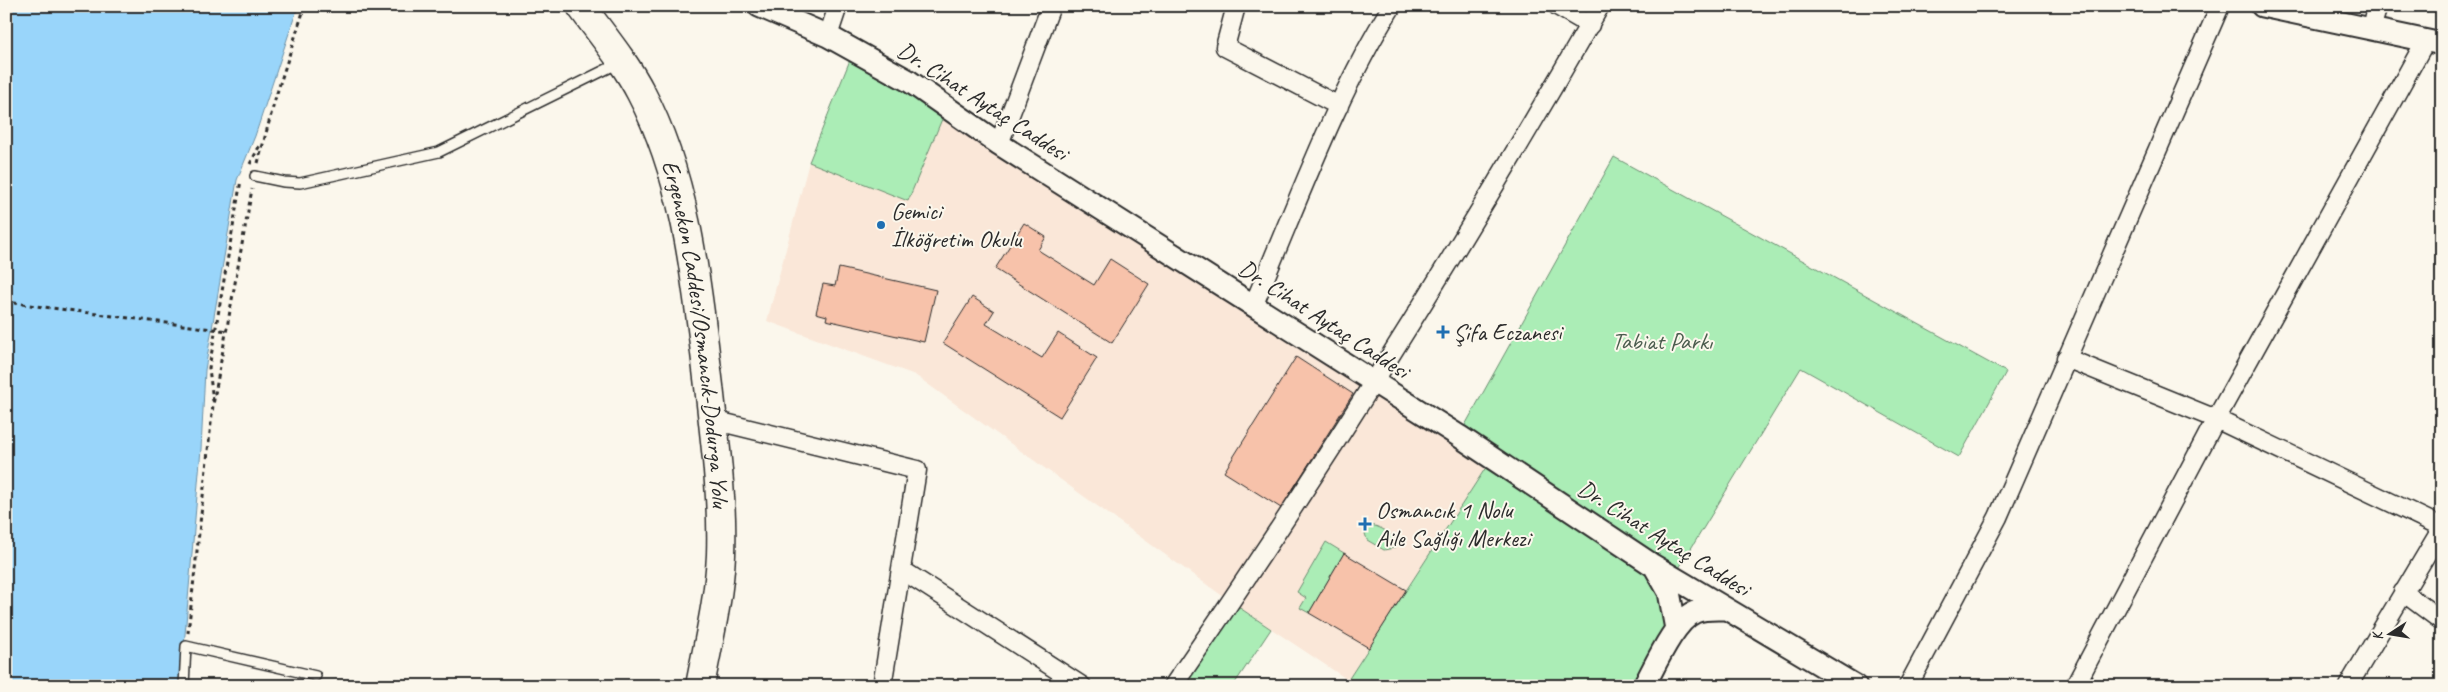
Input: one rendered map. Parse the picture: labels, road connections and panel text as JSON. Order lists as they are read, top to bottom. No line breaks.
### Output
{"streets":{"main road":["Ergenekon Caddesi/Osmancık-Dodurga Yolu"],"street":["Dr. Cihat Aytaç Caddesi"]},"parks":["Tabiat Parkı"],"places":{"other":["Gemici İlköğretim Okulu"],"health":["Şifa Eczanesi","Osmancık 1 Nolu Aile Sağlığı Merkezi"]},"north":"left"}
